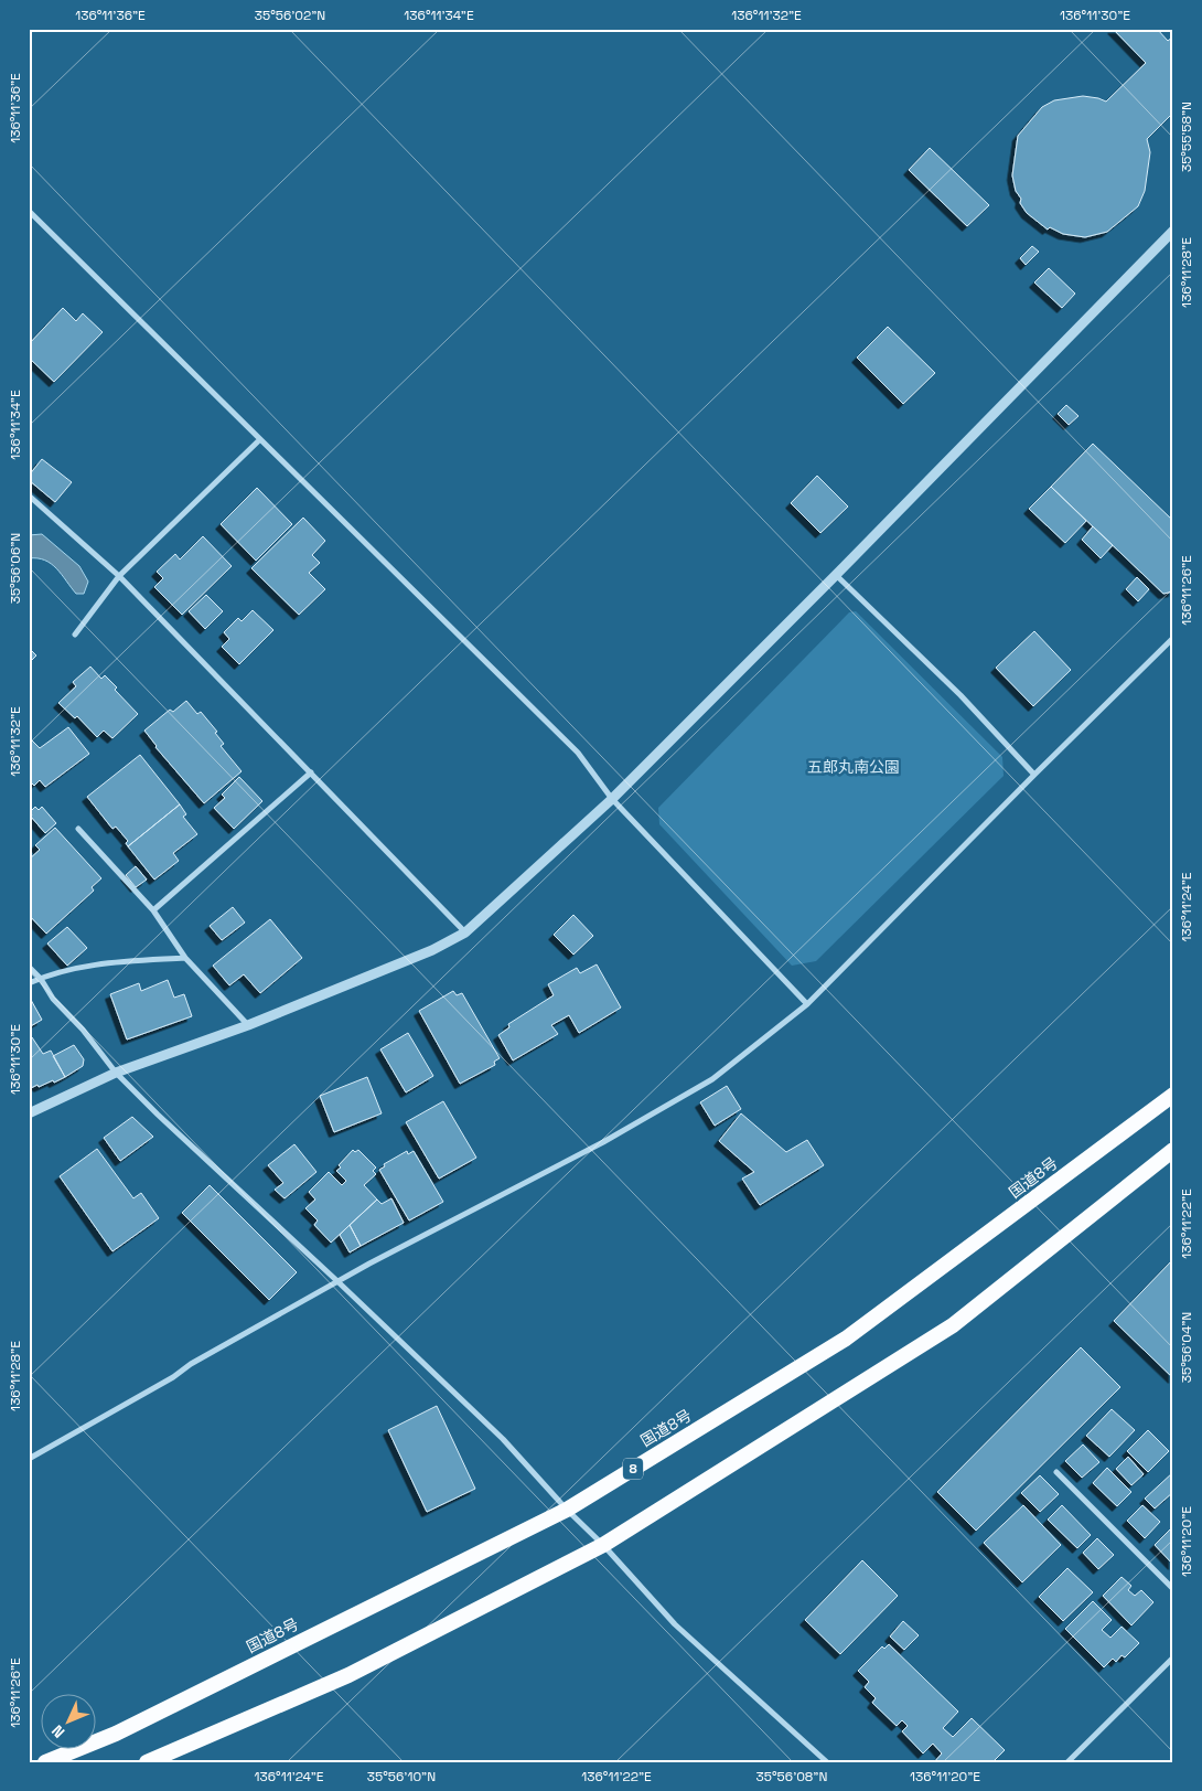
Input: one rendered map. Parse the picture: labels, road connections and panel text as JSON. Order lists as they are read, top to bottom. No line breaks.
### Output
{"streets":{"highway":["国道8号","8"]},"parks":["五郎丸南公園"],"north":"bottom left","coordinates":["136°11'36\"E","35°56'02\"N","136°11'34\"E","136°11'32\"E","136°11'30\"E","35°55'58\"N","136°11'28\"E","35°56'06\"N","136°11'26\"E","136°11'24\"E","136°11'22\"E","35°56'04\"N","136°11'20\"E","35°56'10\"N","35°56'08\"N"]}
